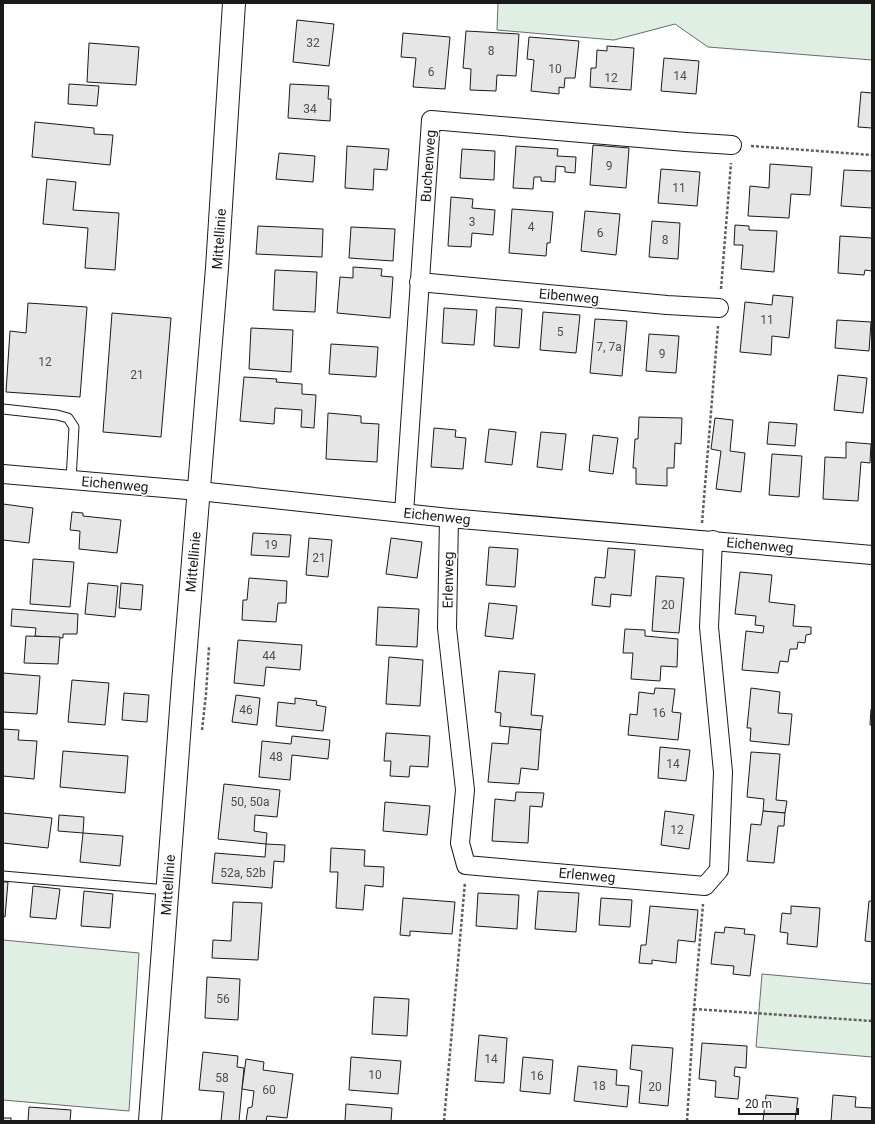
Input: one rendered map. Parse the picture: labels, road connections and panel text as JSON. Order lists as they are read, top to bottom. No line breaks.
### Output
{"streets":{"street":["Buchenweg","Mittellinie","Eibenweg","Eichenweg","Erlenweg"]},"crossings":[["Buchenweg","Eibenweg"],["Buchenweg","Eichenweg"],["Mittellinie","Eichenweg"],["Eichenweg","Erlenweg"]],"house_numbers":["32","8","10","6","14","12","34","9","11","3","4","6","8","11","5","7, 7a","9","12","21","19","21","20","44","46","16","48","14","50, 50a","12","52a, 52b","56","14","10","16","58","18","20","60"],"scale_bar":"20 m"}
